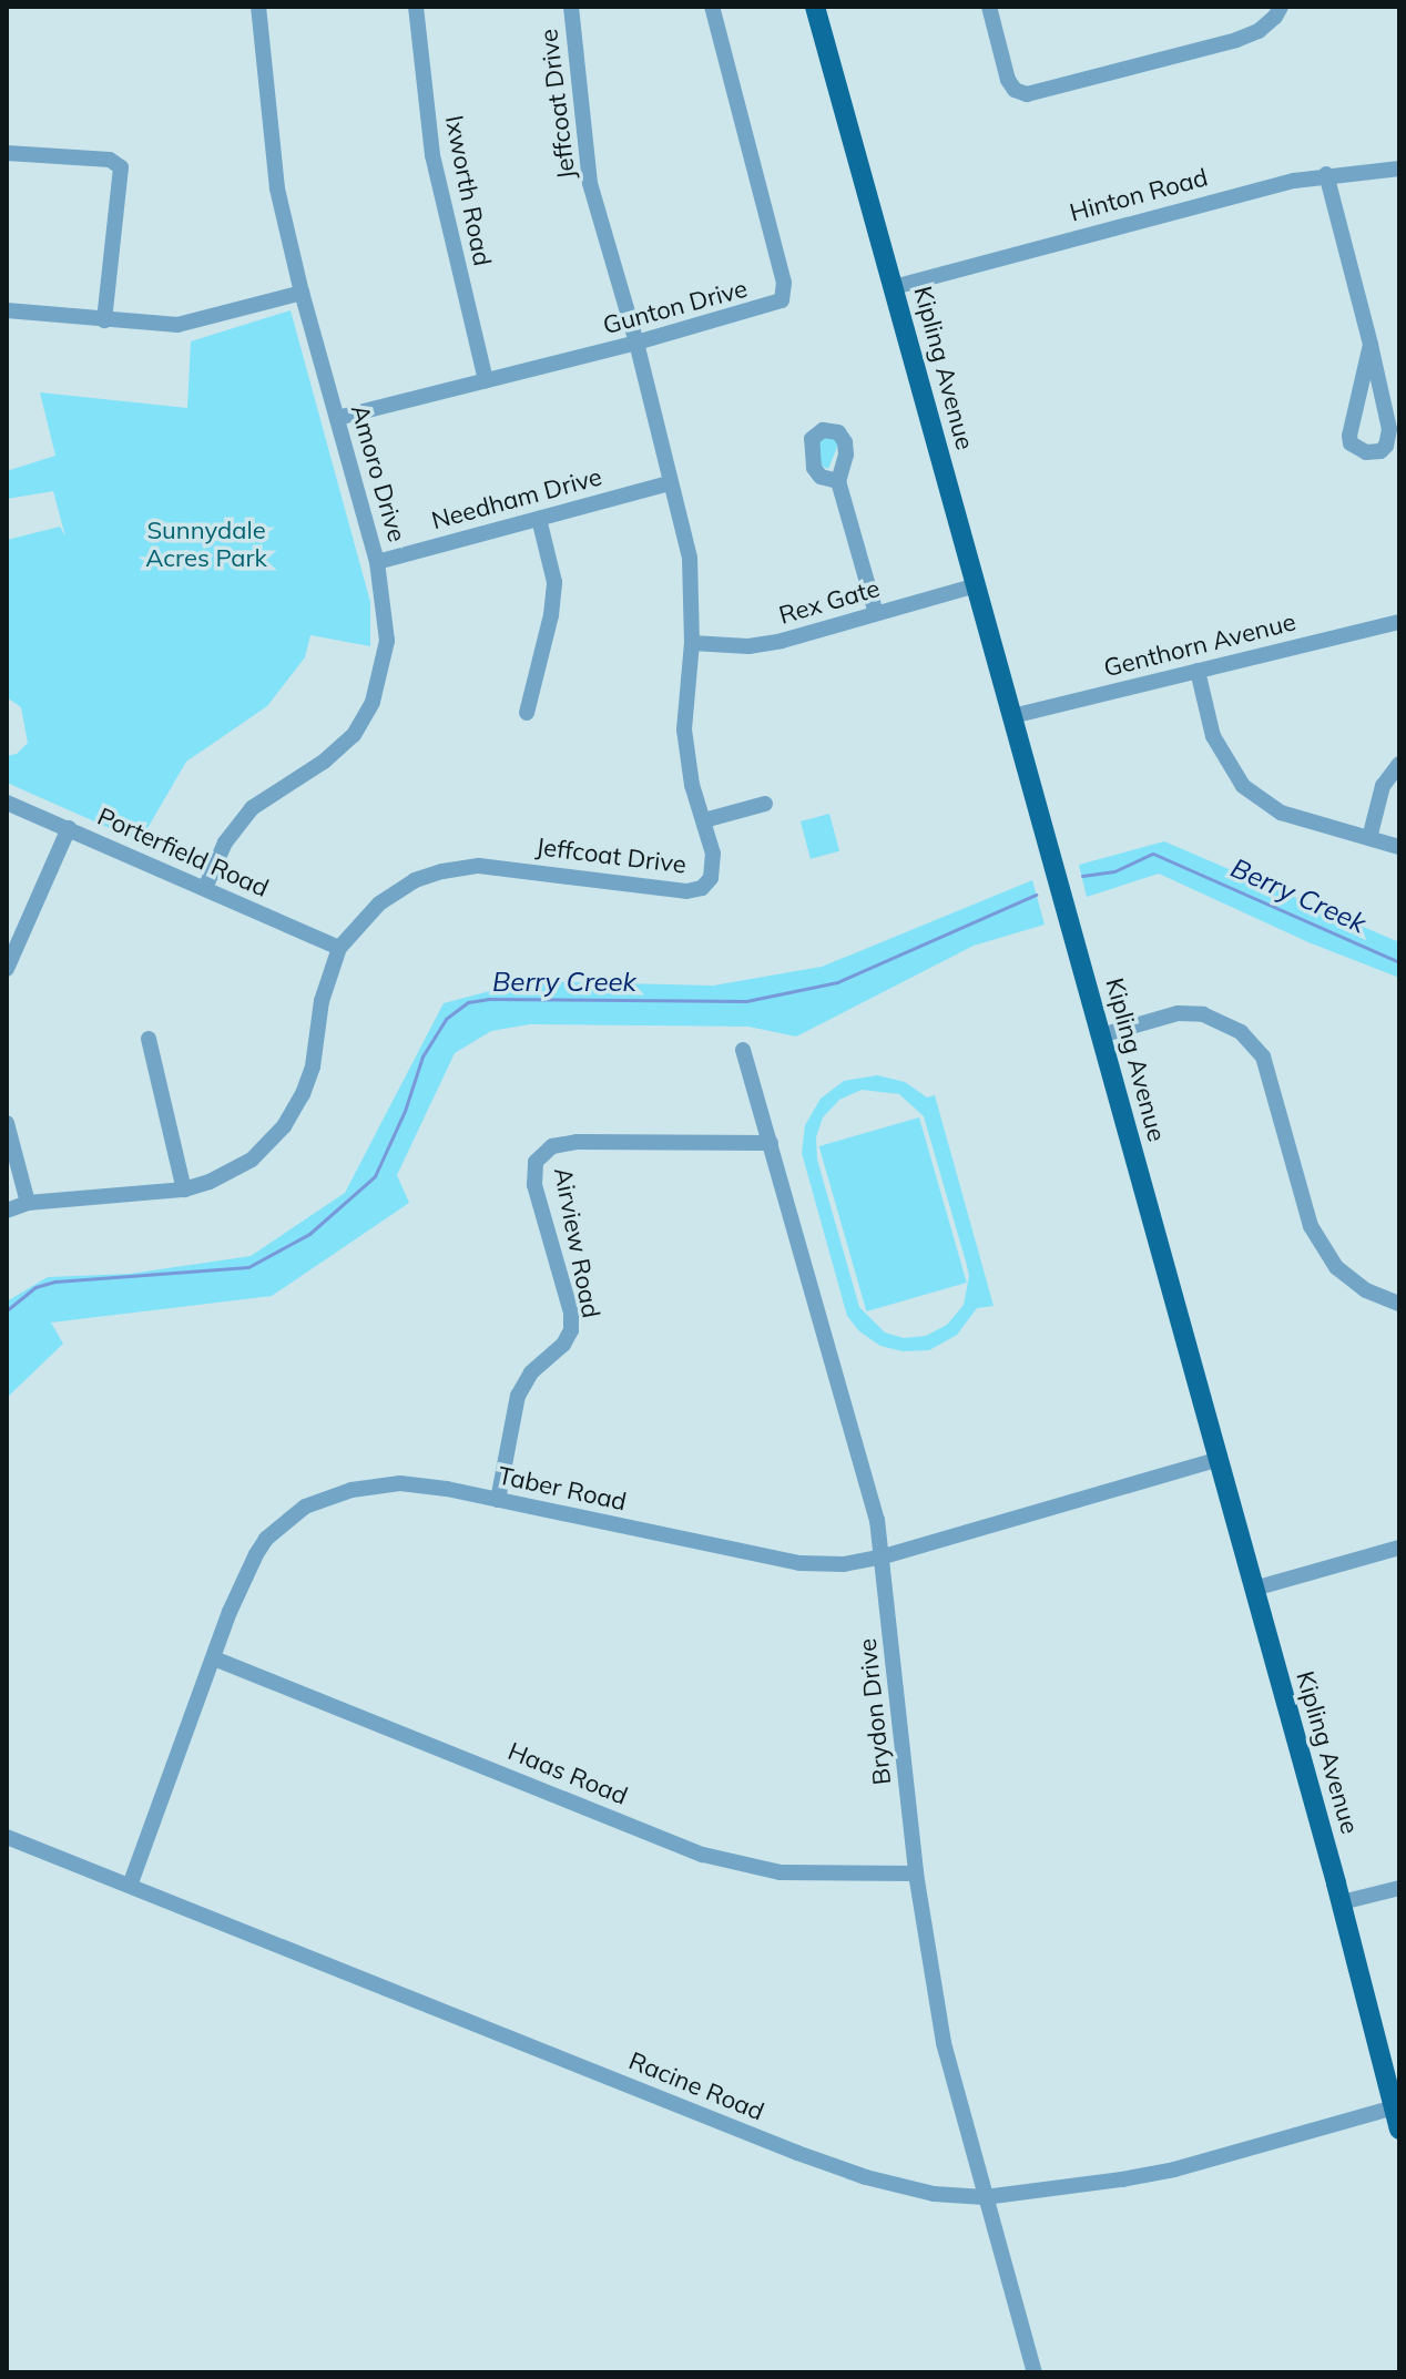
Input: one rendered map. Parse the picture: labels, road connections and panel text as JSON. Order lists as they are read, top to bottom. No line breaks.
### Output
{"streets":{"main road":["Kipling Avenue"],"street":["Jeffcoat Drive","Ixworth Road","Hinton Road","Gunton Drive","Amoro Drive","Needham Drive","Rex Gate","Genthorn Avenue","Porterfield Road","Airview Road","Taber Road","Brydon Drive","Haas Road","Racine Road"]},"crossings":[["Jeffcoat Drive","Gunton Drive"],["Jeffcoat Drive","Needham Drive"],["Jeffcoat Drive","Rex Gate"],["Jeffcoat Drive","Porterfield Road"],["Ixworth Road","Gunton Drive"],["Hinton Road","Kipling Avenue"],["Gunton Drive","Amoro Drive"],["Kipling Avenue","Rex Gate"],["Kipling Avenue","Genthorn Avenue"],["Kipling Avenue","Taber Road"],["Kipling Avenue","Racine Road"],["Amoro Drive","Needham Drive"],["Amoro Drive","Porterfield Road"],["Airview Road","Taber Road"],["Airview Road","Brydon Drive"],["Taber Road","Brydon Drive"],["Taber Road","Haas Road"],["Taber Road","Racine Road"],["Brydon Drive","Haas Road"],["Brydon Drive","Racine Road"]],"water":["Berry Creek"],"parks":["Sunnydale Acres Park"]}
